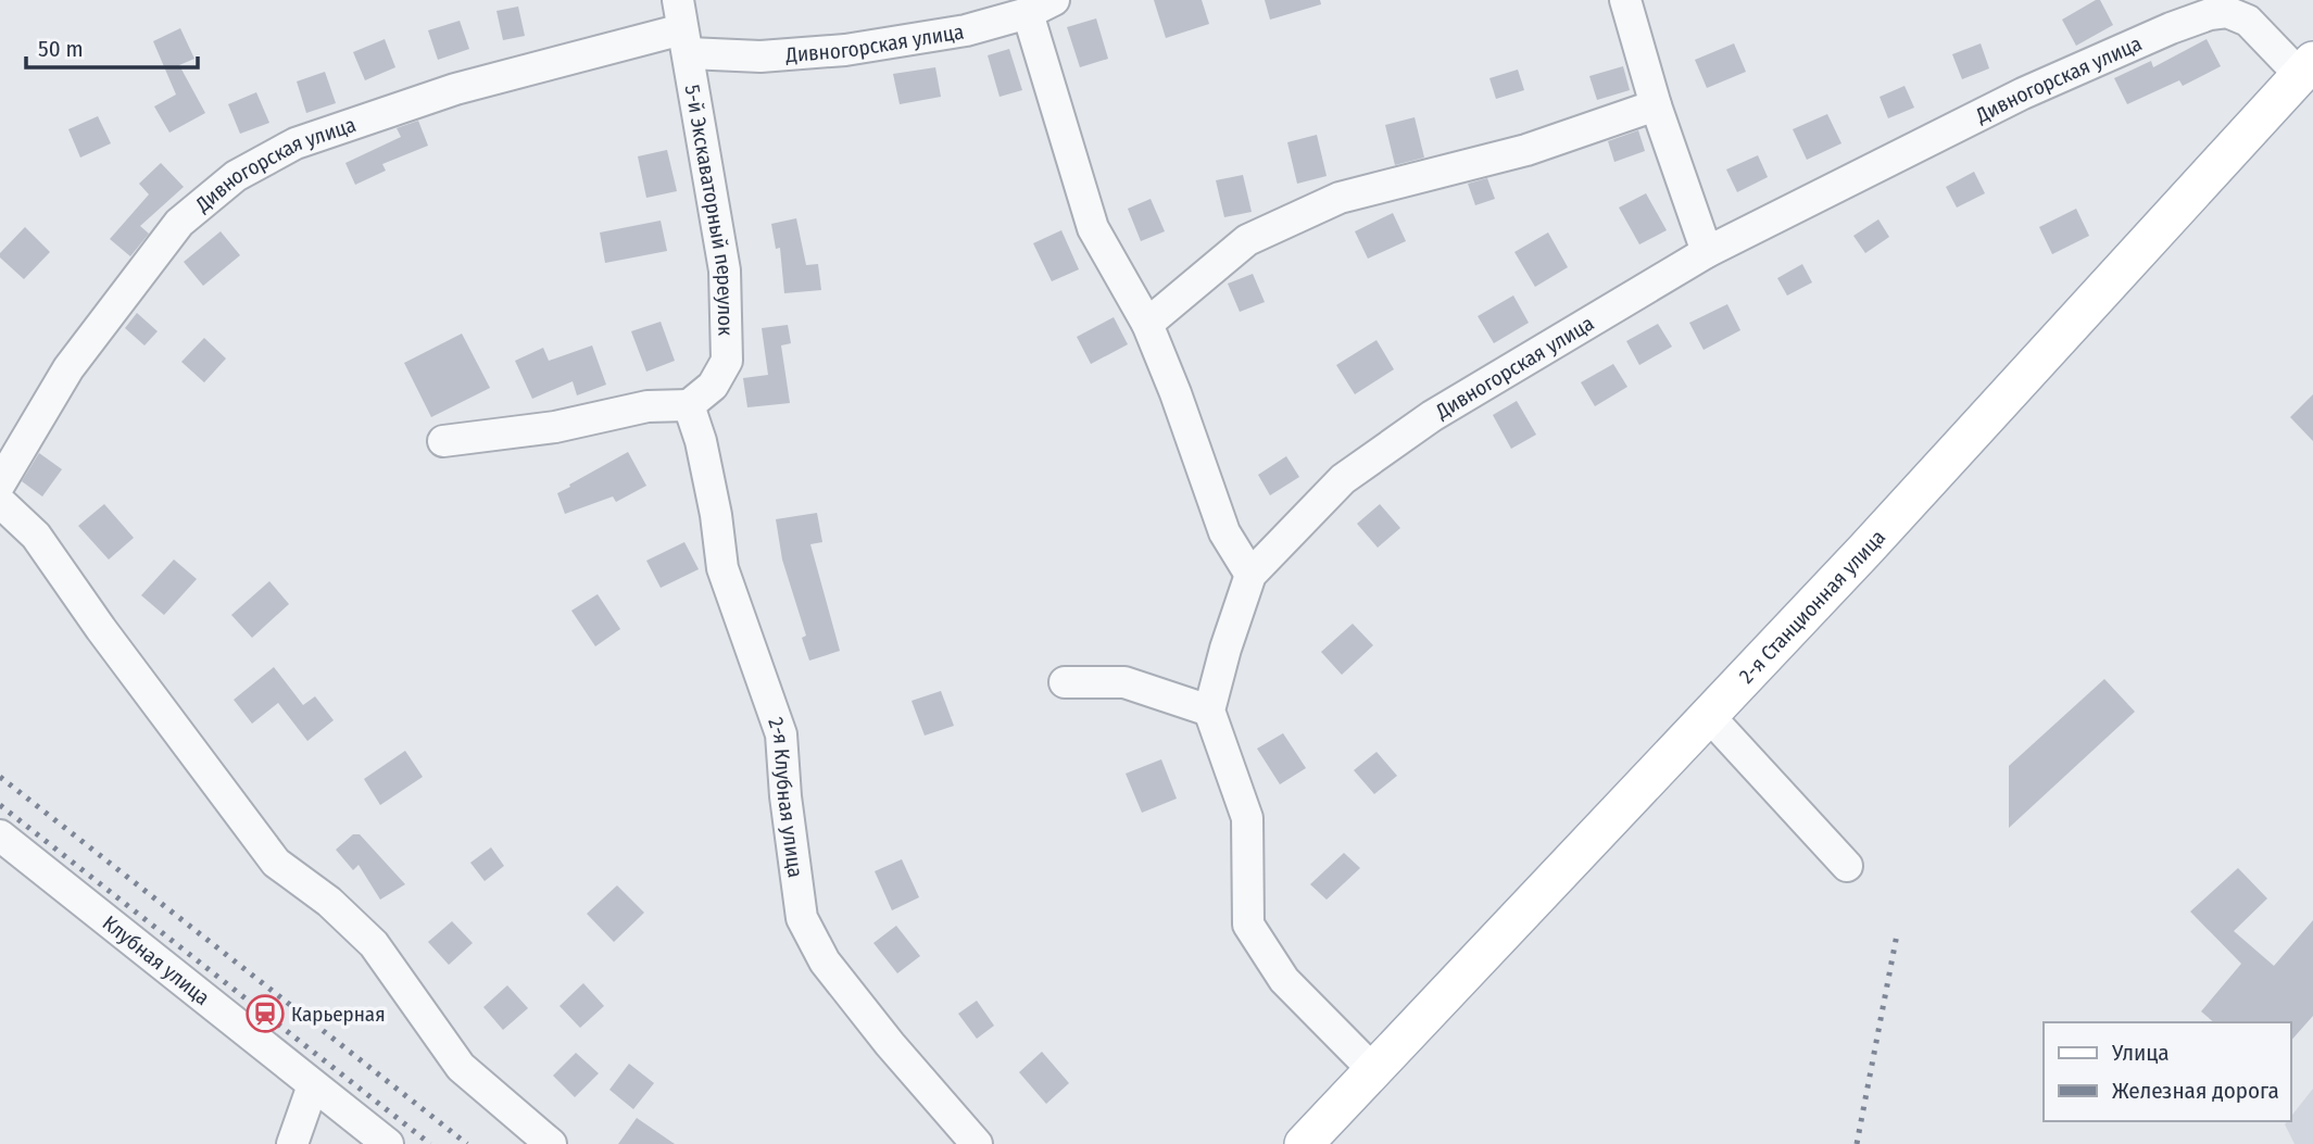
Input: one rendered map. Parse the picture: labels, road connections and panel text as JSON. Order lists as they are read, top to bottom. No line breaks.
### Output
{"streets":{"main road":["2-я Станционная улица"],"street":["Дивногорская улица","5-й Экскаваторный переулок","2-я Клубная улица","Клубная улица"]},"crossings":[["Дивногорская улица","5-й Экскаваторный переулок"],["Дивногорская улица","2-я Станционная улица"],["5-й Экскаваторный переулок","2-я Клубная улица"]],"places":{"station":["Карьерная"]},"legend":["Улица","Железная дорога"],"scale_bar":"50 m"}
